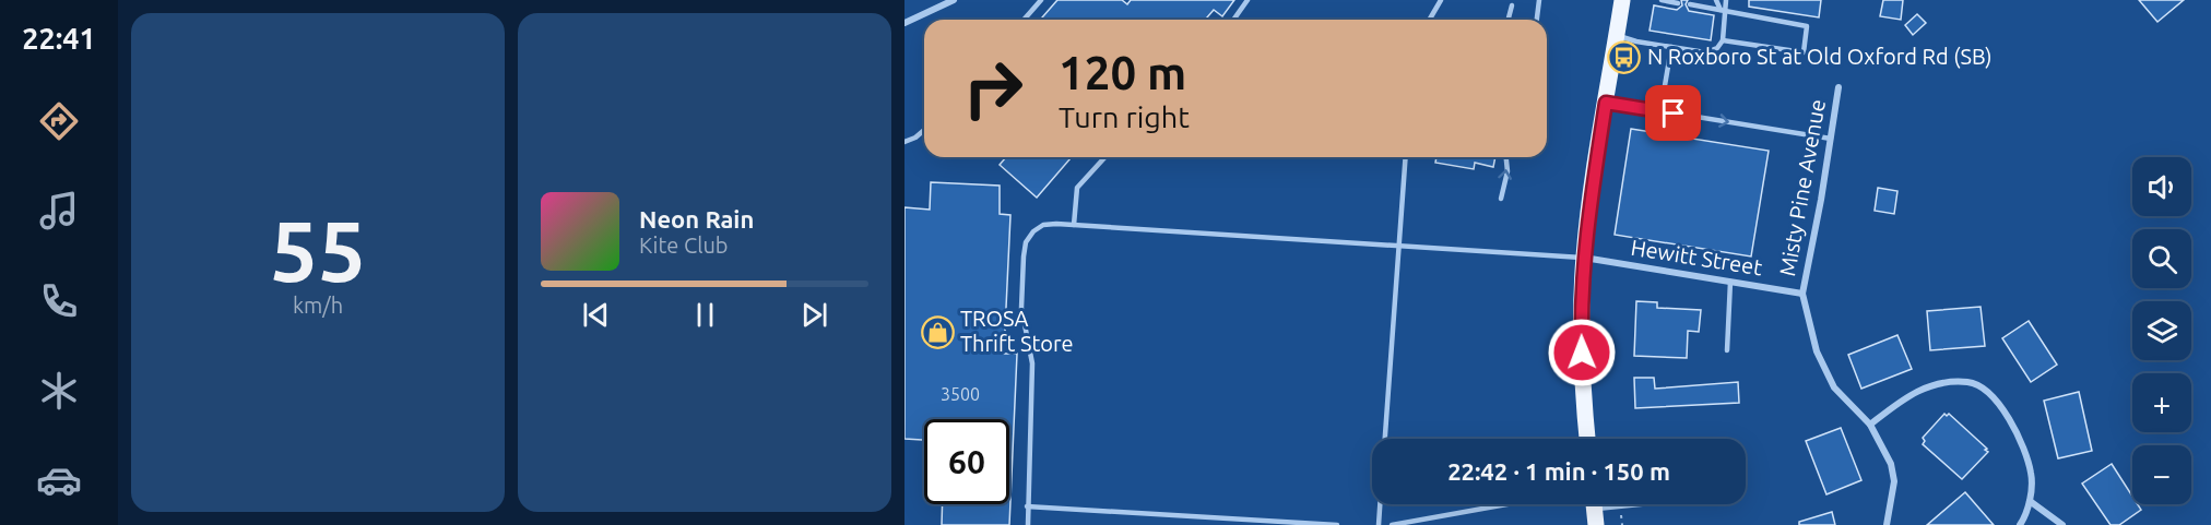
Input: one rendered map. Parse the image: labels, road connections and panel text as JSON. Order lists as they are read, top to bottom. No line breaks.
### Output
{"streets":{"street":["Misty Pine Avenue","Hewitt Street"]},"crossings":[["Misty Pine Avenue","Hewitt Street"]],"places":{"bus stop":["N Roxboro St at Old Oxford Rd (SB)"],"shop":["TROSA Thrift Store"]},"house_numbers":["3500"],"page":{"tabs":"22:41","tile":["55","km/h"],"turn":["120 m","Turn right"],"map_buttons":["+","−"],"song":["Neon Rain","Kite Club"],"limit":"60","trip":"22:42 · 1 min · 150 m"}}
